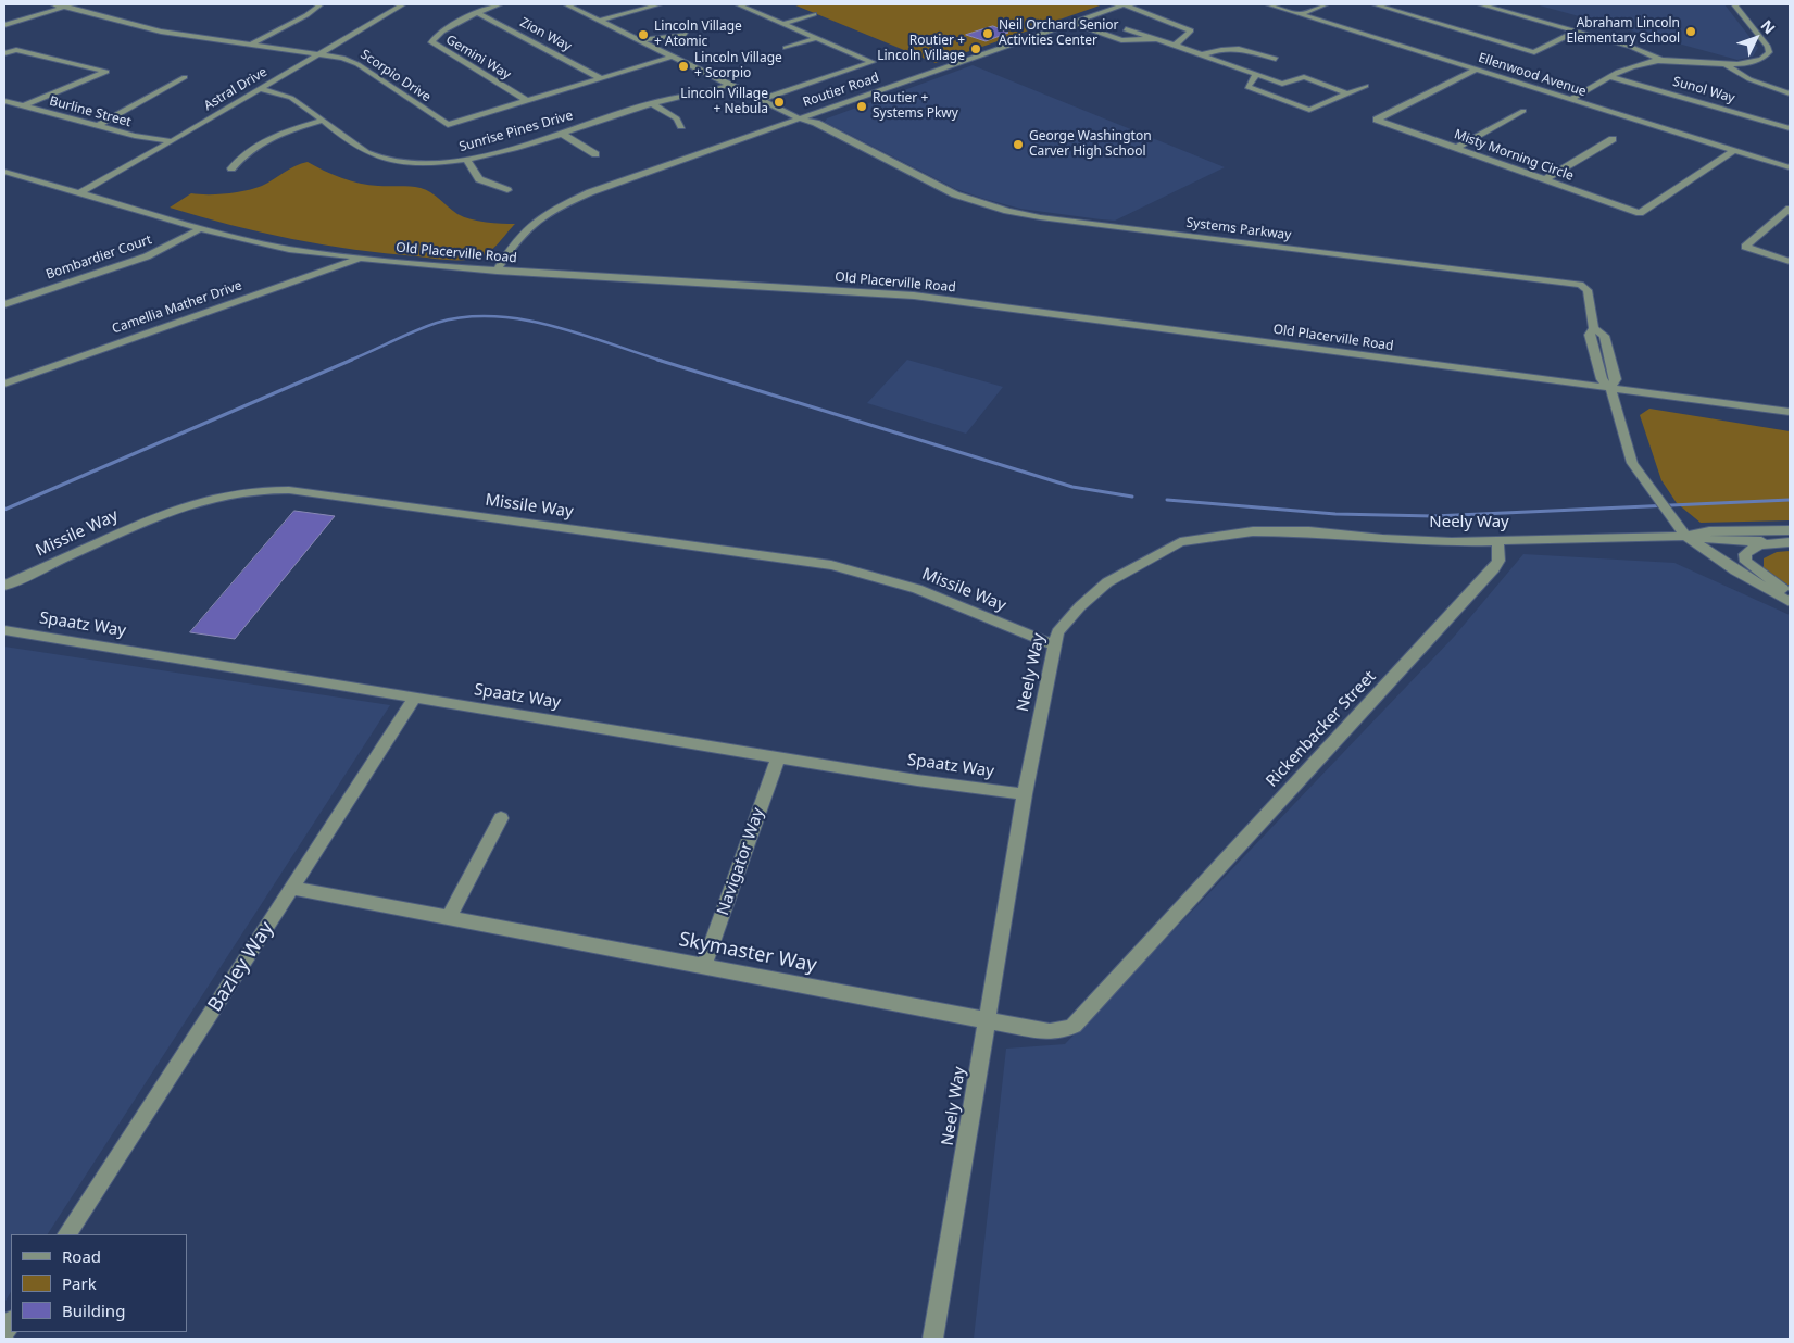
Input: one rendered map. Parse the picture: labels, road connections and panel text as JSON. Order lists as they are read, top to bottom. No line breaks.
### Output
{"streets":{"street":["Zion Way","Gemini Way","Ellenwood Avenue","Scorpio Drive","Astral Drive","Routier Road","Sunol Way","Burline Street","Sunrise Pines Drive","Misty Morning Circle","Systems Parkway","Old Placerville Road","Bombardier Court","Camellia Mather Drive","Missile Way","Neely Way","Spaatz Way","Rickenbacker Street","Navigator Way","Skymaster Way","Bazley Way"]},"crossings":[["Zion Way","Gemini Way"],["Zion Way","Scorpio Drive"],["Gemini Way","Scorpio Drive"],["Ellenwood Avenue","Misty Morning Circle"],["Scorpio Drive","Astral Drive"],["Scorpio Drive","Systems Parkway"],["Astral Drive","Burline Street"],["Astral Drive","Sunrise Pines Drive"],["Astral Drive","Old Placerville Road"],["Routier Road","Systems Parkway"],["Routier Road","Old Placerville Road"],["Sunrise Pines Drive","Systems Parkway"],["Systems Parkway","Old Placerville Road"],["Systems Parkway","Neely Way"],["Old Placerville Road","Bombardier Court"],["Old Placerville Road","Camellia Mather Drive"],["Missile Way","Neely Way"],["Neely Way","Spaatz Way"],["Neely Way","Rickenbacker Street"],["Neely Way","Skymaster Way"],["Spaatz Way","Navigator Way"],["Spaatz Way","Bazley Way"],["Rickenbacker Street","Skymaster Way"],["Navigator Way","Skymaster Way"],["Skymaster Way","Bazley Way"]],"places":["Abraham Lincoln Elementary School","Neil Orchard Senior Activities Center","Lincoln Village + Atomic","Routier + Lincoln Village","Lincoln Village + Scorpio","Lincoln Village + Nebula","Routier + Systems Pkwy","George Washington Carver High School"],"legend":["Road","Park","Building"],"north":"top right"}
